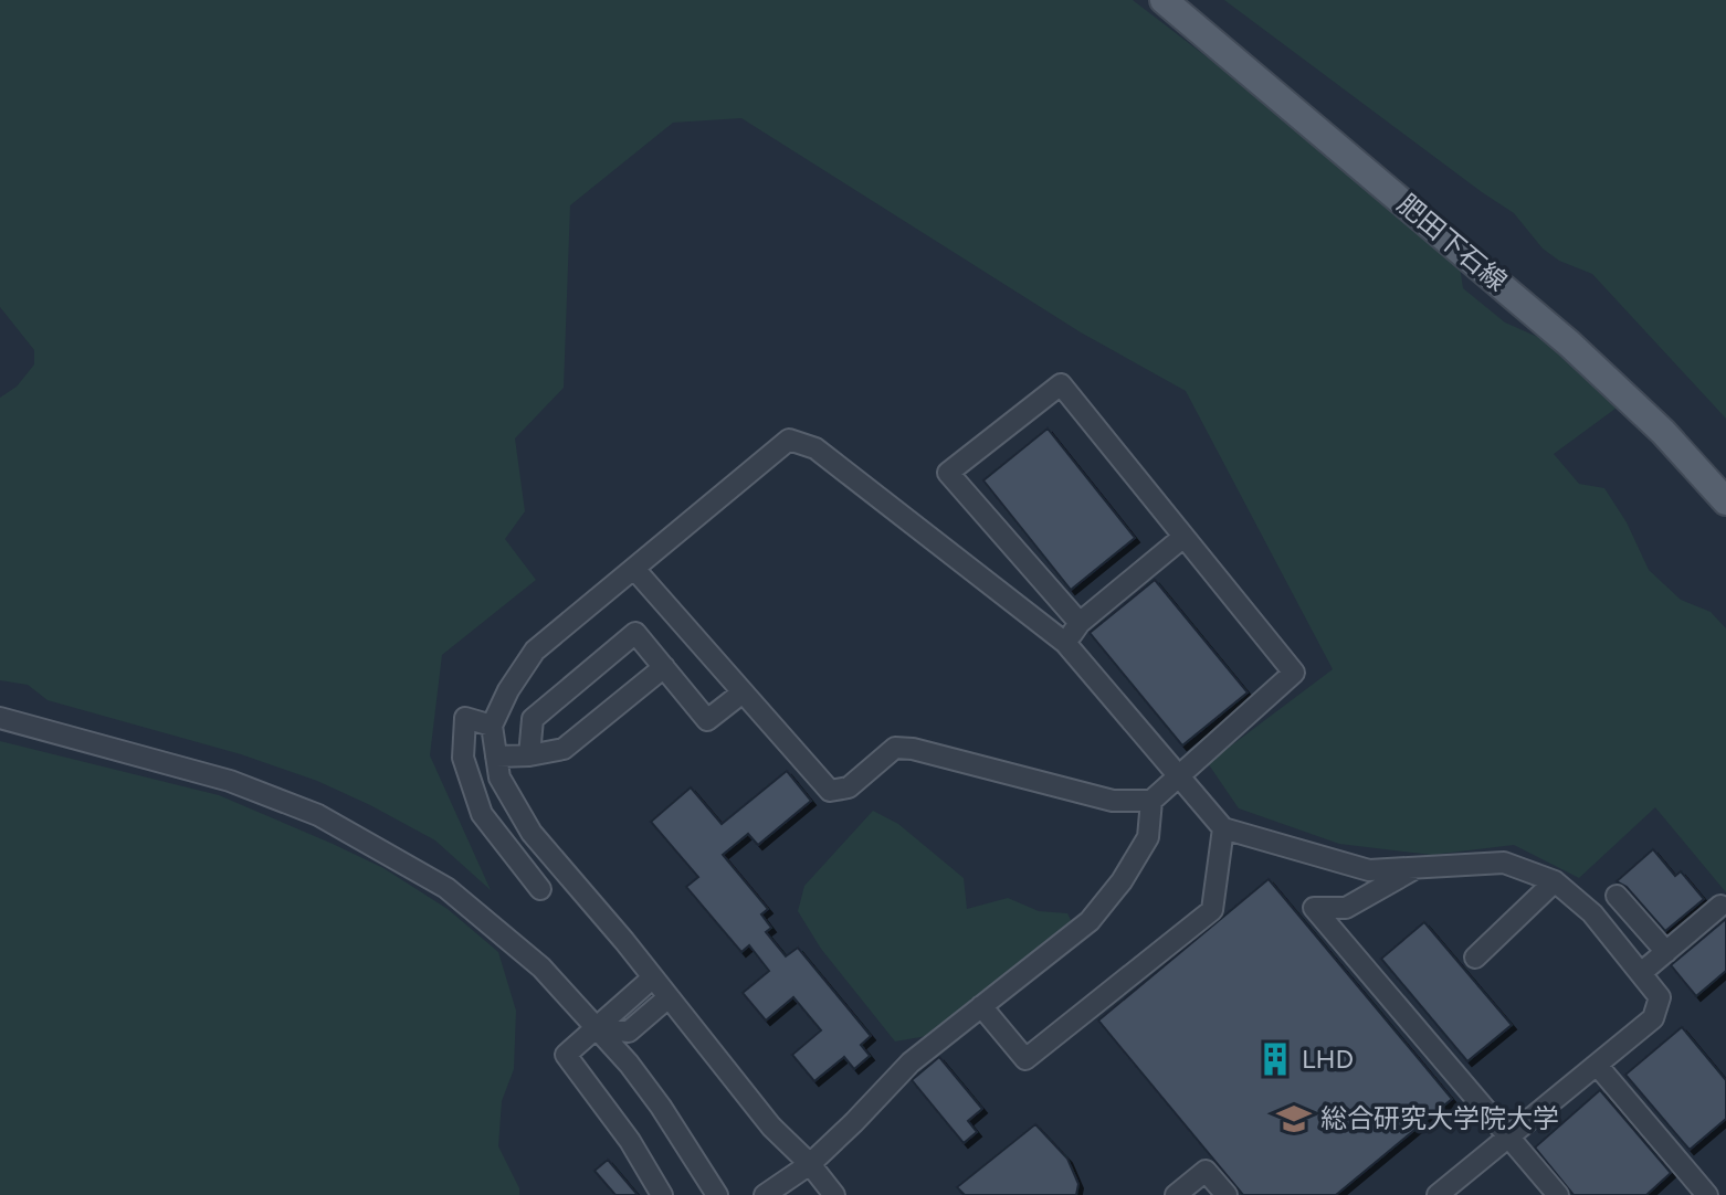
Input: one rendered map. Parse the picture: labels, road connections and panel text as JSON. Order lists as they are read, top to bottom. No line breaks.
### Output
{"streets":{"main road":["肥田下石線"]},"places":{"building":["LHD"],"school or university":["総合研究大学院大学"]}}
